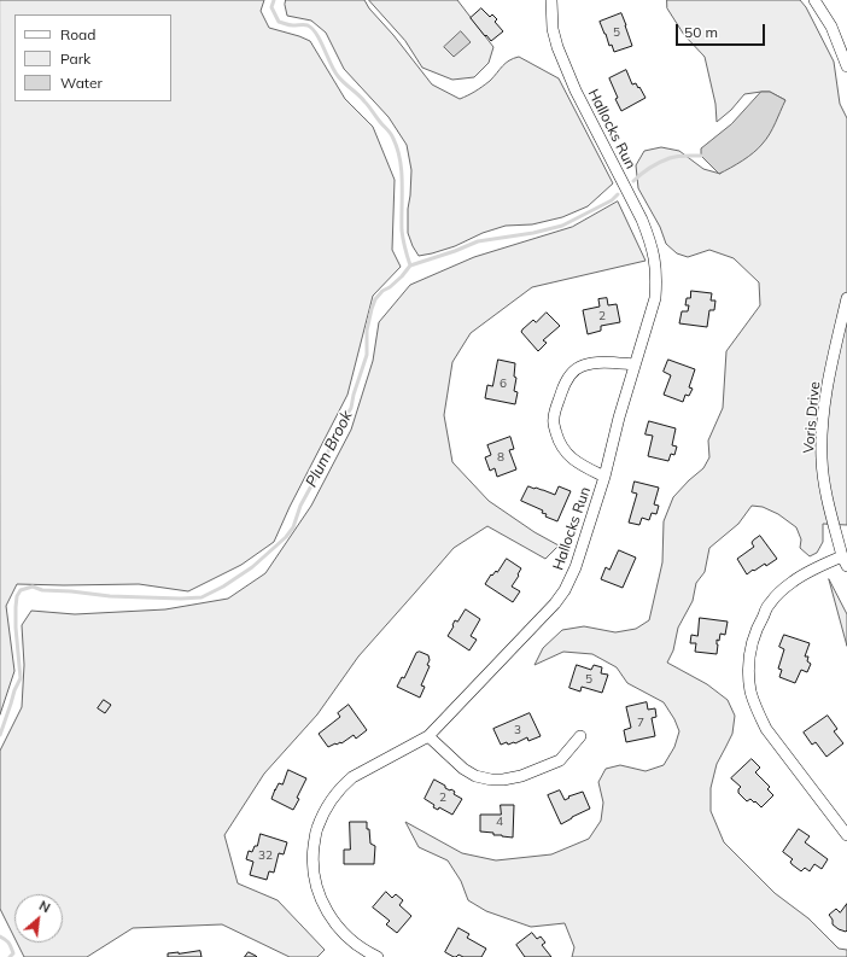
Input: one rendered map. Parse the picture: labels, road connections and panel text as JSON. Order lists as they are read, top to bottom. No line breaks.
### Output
{"streets":{"street":["Hallocks Run","Voris Drive"]},"water":["Plum Brook"],"house_numbers":["5","2","6","8","5","7","3","2","4","32"],"legend":["Road","Park","Water"],"scale_bar":"50 m","north":"top right"}
